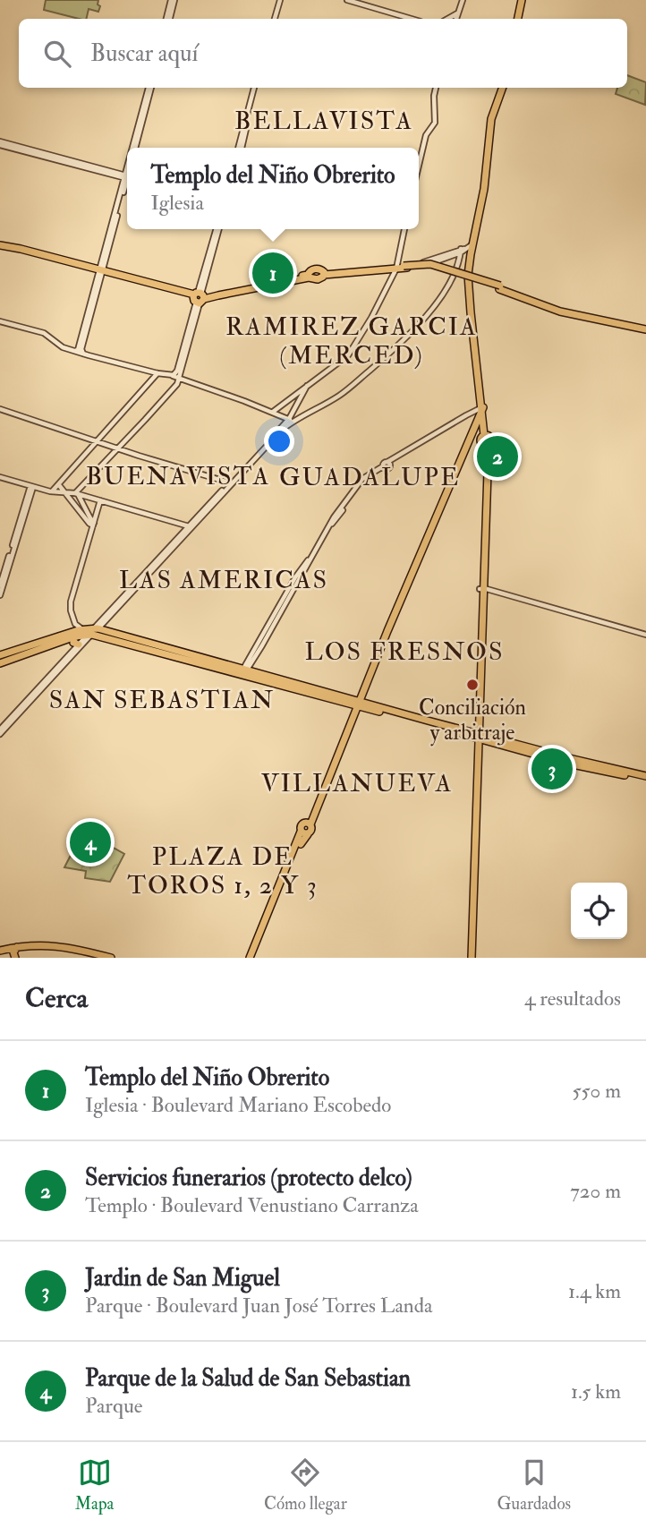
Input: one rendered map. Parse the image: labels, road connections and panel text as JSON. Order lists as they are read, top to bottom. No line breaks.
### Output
{"districts":["BELLAVISTA","RAMIREZ GARCIA (MERCED)","BUENAVISTA","GUADALUPE","LAS AMERICAS","LOS FRESNOS","SAN SEBASTIAN","VILLANUEVA","PLAZA DE TOROS 1, 2 Y 3"],"places":["Conciliación y arbitraje"],"page":{"search":"Buscar aquí","popup":["Templo del Niño Obrerito","Iglesia"],"pins":["1","2","3","4"],"heading":["Cerca","4 resultados"],"list":[{"mark":"1","name":"Templo del Niño Obrerito","note":"Iglesia · Boulevard Mariano Escobedo","value":"550 m"},{"mark":"2","name":"Servicios funerarios (protecto delco)","note":"Templo · Boulevard Venustiano Carranza","value":"720 m"},{"mark":"3","name":"Jardin de San Miguel","note":"Parque · Boulevard Juan José Torres Landa","value":"1.4 km"},{"mark":"4","name":"Parque de la Salud de San Sebastian","note":"Parque","value":"1.5 km"}],"nav":["Mapa","Cómo llegar","Guardados"]}}
